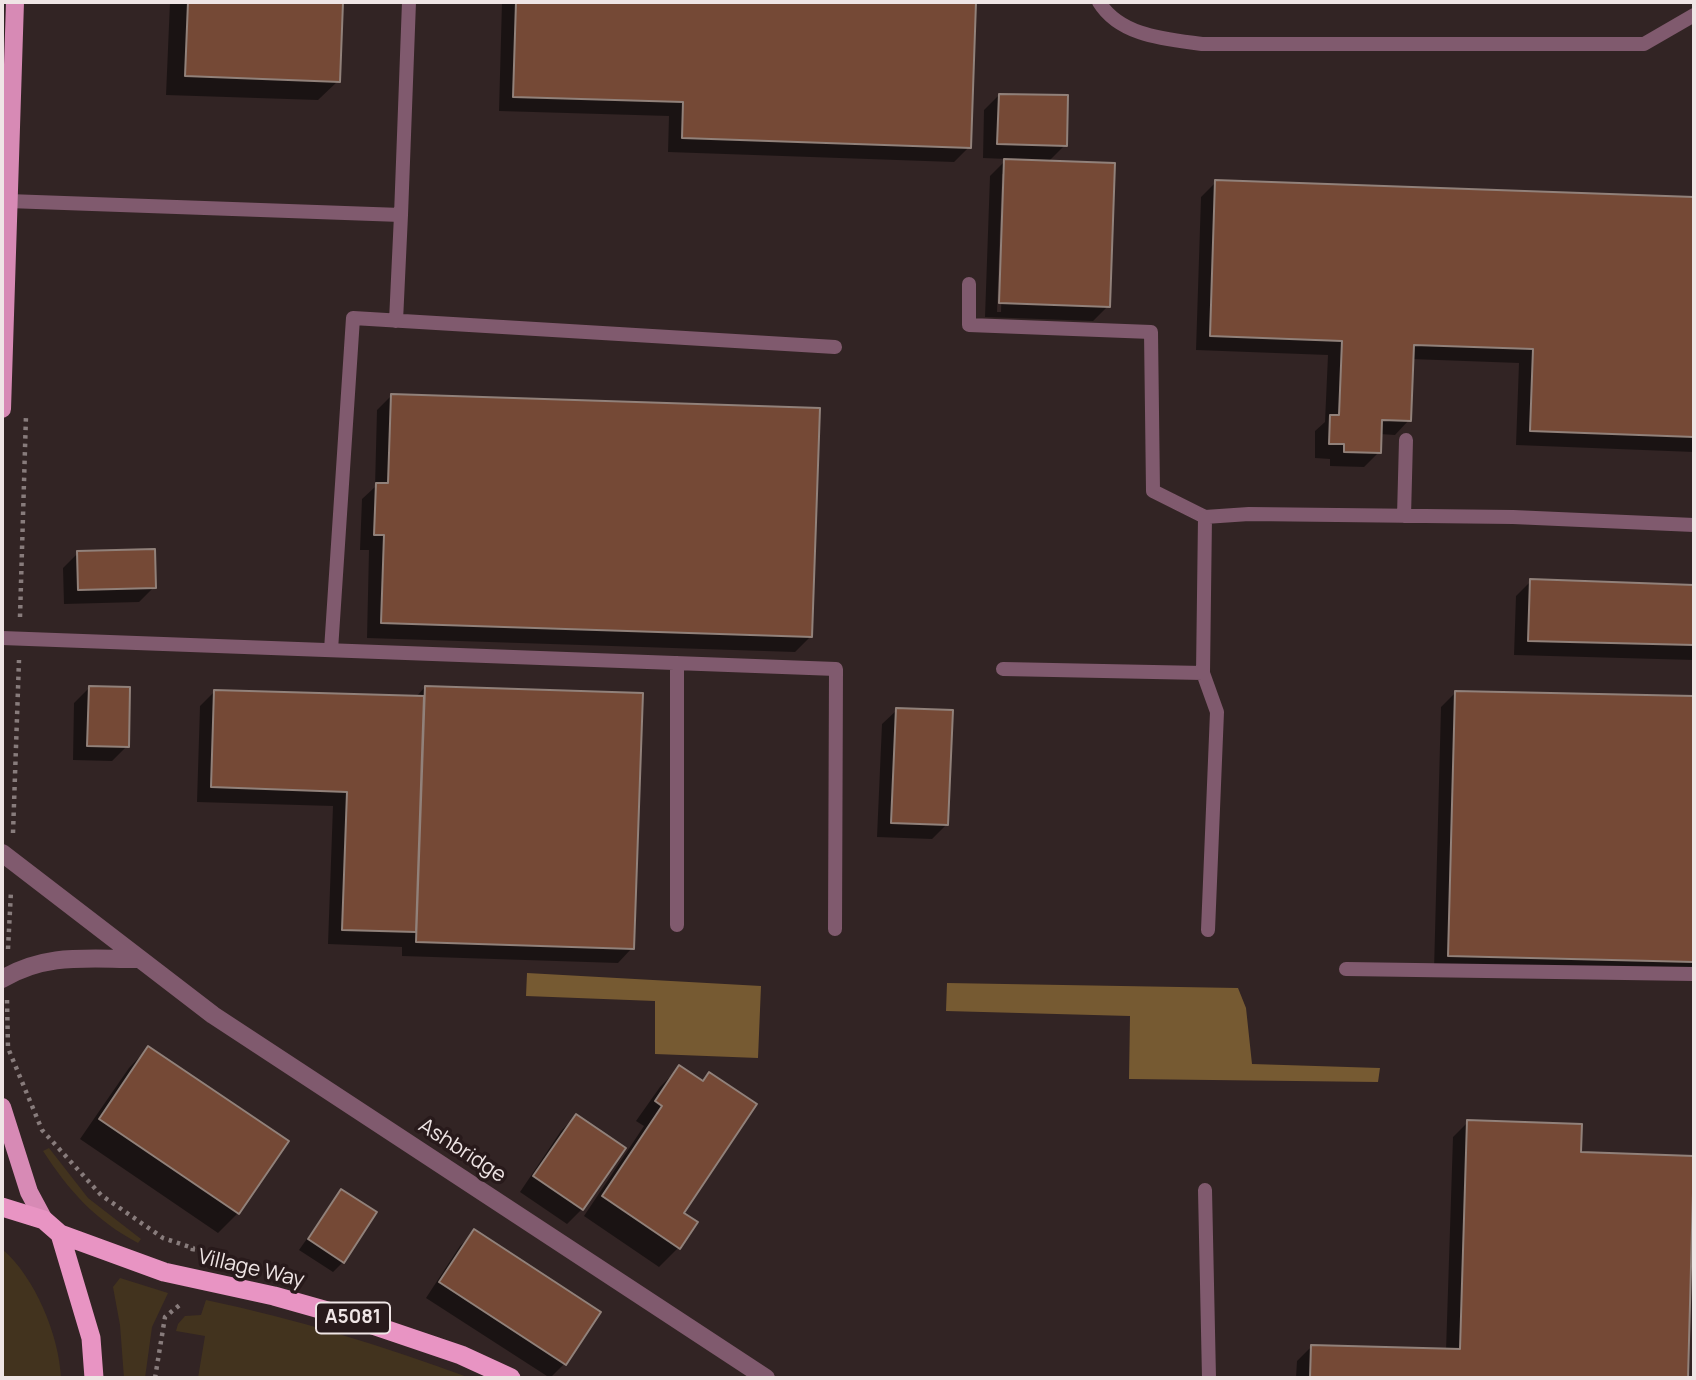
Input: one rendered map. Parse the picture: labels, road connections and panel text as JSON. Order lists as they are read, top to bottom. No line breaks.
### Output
{"streets":{"highway":["Village Way","A5081"],"street":["Ashbridge"]}}
